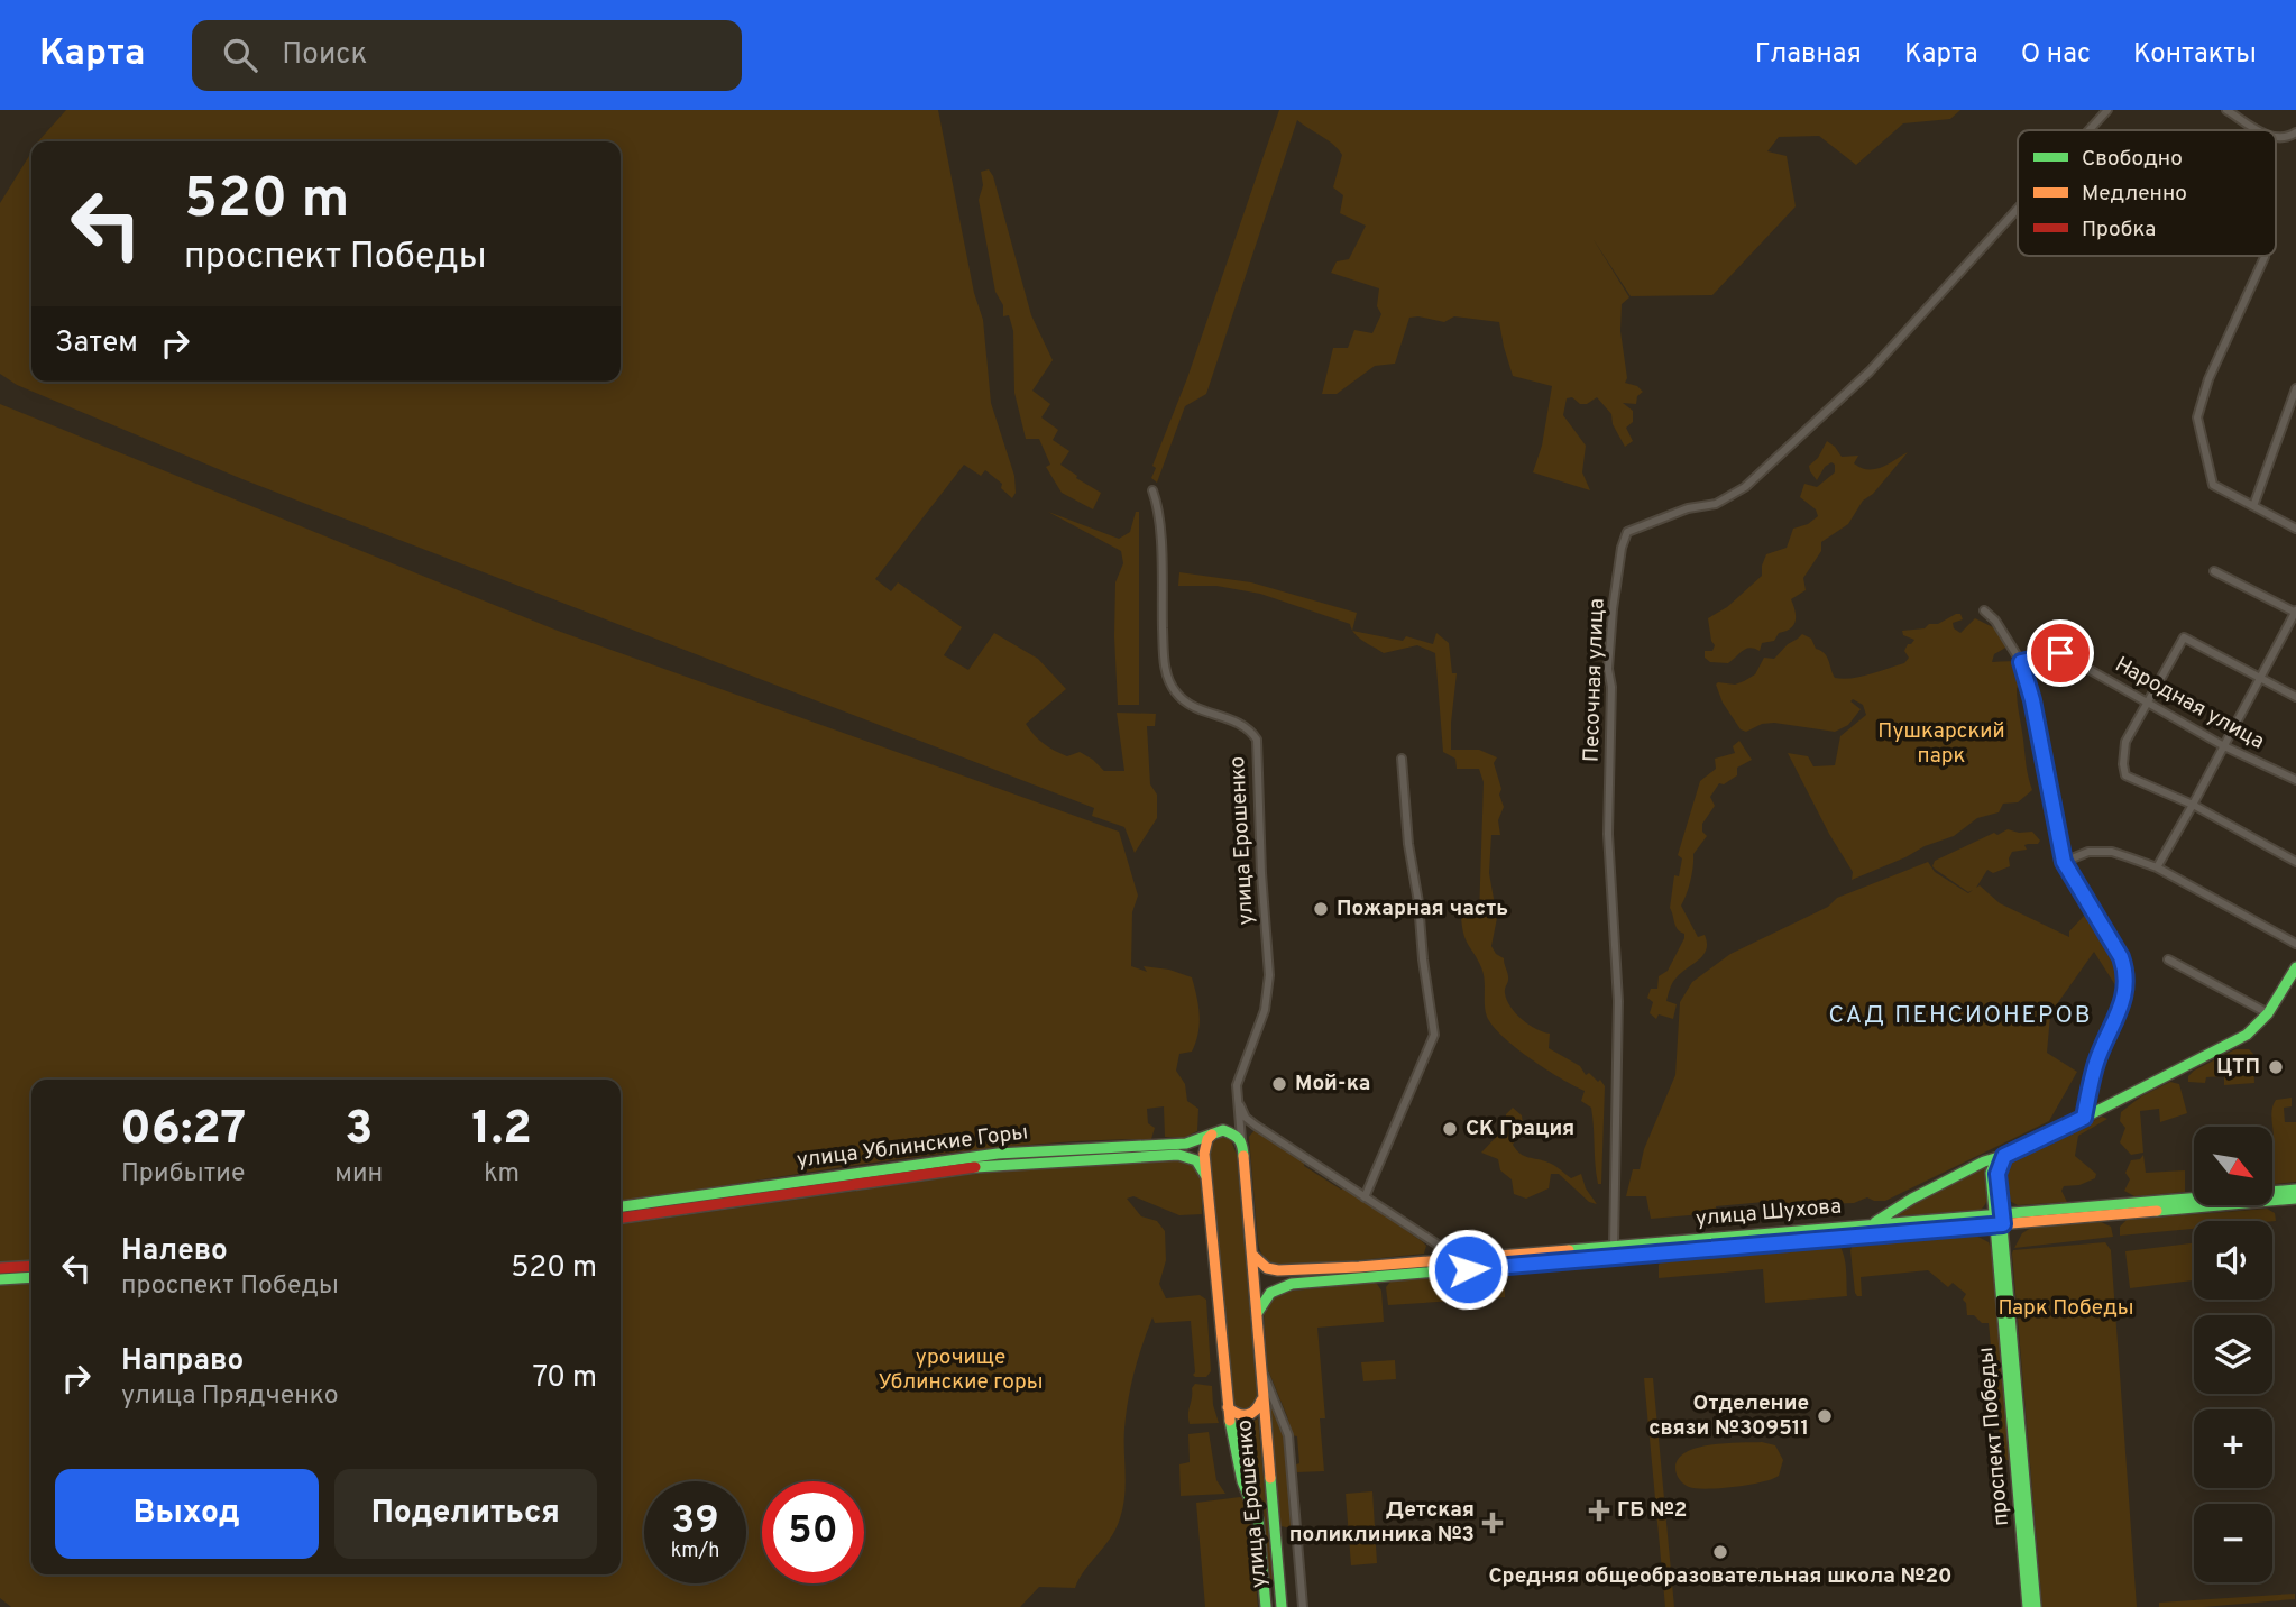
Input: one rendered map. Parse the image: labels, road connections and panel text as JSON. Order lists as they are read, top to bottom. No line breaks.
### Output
{"streets":{"main road":["улица Ерошенко","улица Ублинские Горы","улица Шухова","проспект Победы"],"street":["Песочная улица","Народная улица"]},"crossings":[["Песочная улица","улица Шухова"],["улица Ерошенко","улица Ублинские Горы"],["улица Ерошенко","улица Шухова"],["улица Шухова","проспект Победы"]],"districts":["САД ПЕНСИОНЕРОВ"],"parks":["Пушкарский парк","Парк Победы","урочище Ублинские горы"],"places":{"other":["Пожарная часть","ЦТП","Мой-ка","СК Грация","Отделение связи №309511","Средняя общеобразовательная школа №20"],"health":["ГБ №2","Детская поликлиника №3"]},"legend":["Свободно","Медленно","Пробка"],"north":"bottom right","page":{"header":"Карта","search":"Поиск","nav":["Главная","Карта","О нас","Контакты"],"turn":["520 m","проспект Победы"],"then":"Затем","eta":["06:27","Прибытие","3","мин","1.2","km"],"map_buttons":["+","−"],"list":[{"name":"Налево","note":"проспект Победы","value":"520 m"},{"name":"Направо","note":"улица Прядченко","value":"70 m"}],"buttons":["Выход","Поделиться"],"speed":"39 km/h","limit":"50"}}
